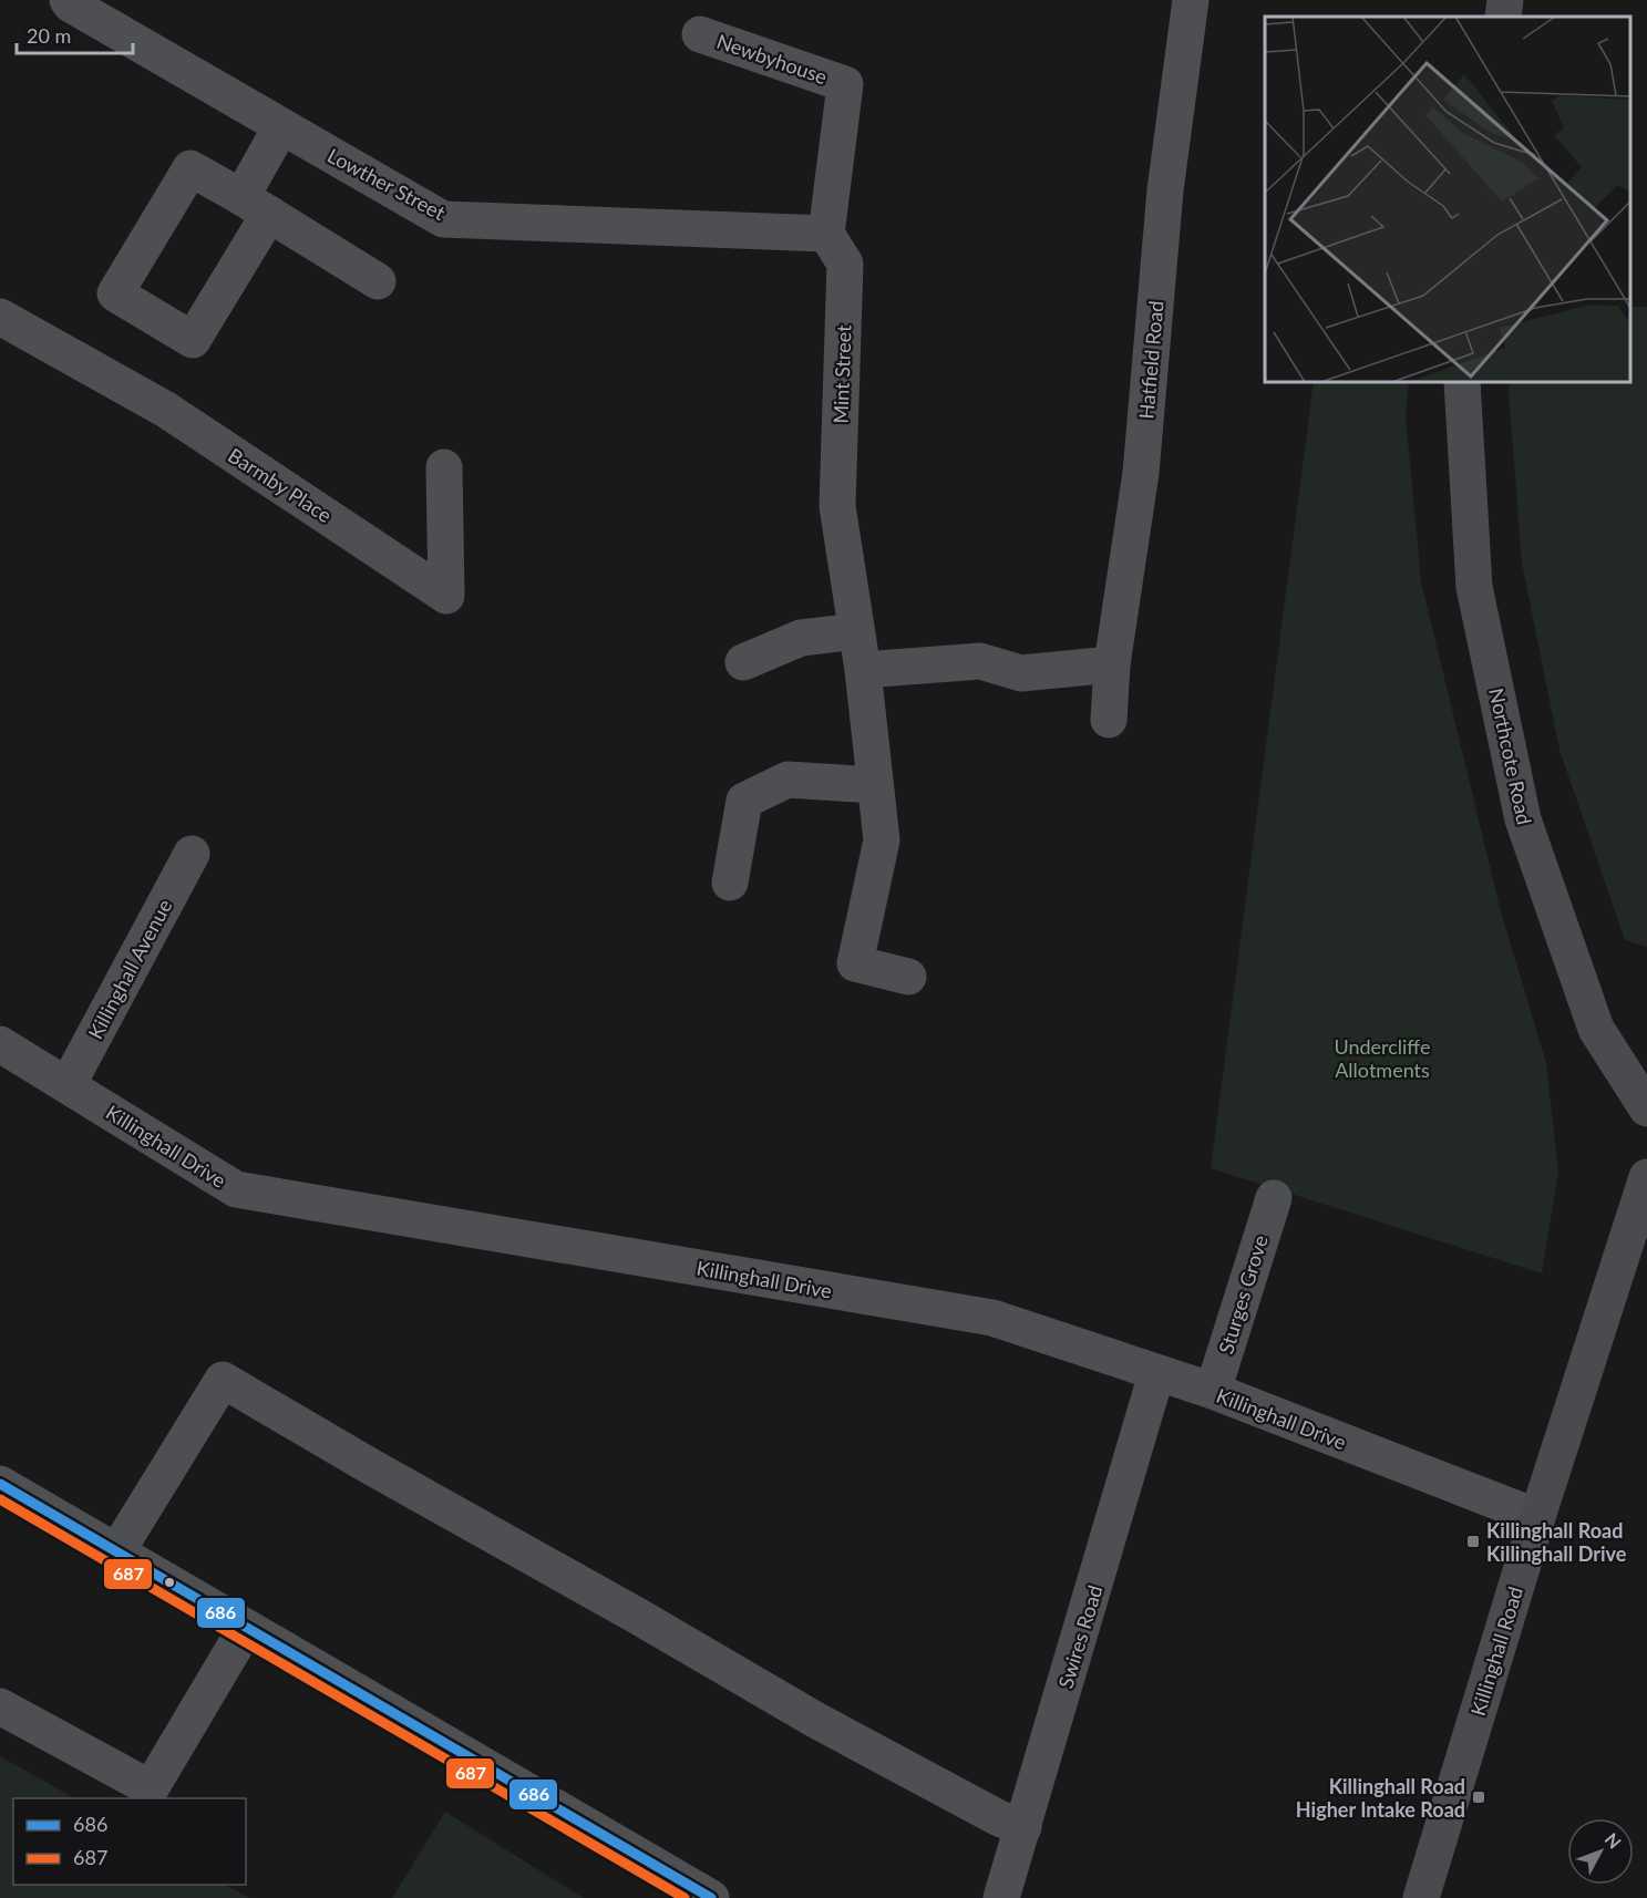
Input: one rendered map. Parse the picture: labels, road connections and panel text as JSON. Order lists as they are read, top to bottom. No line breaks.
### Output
{"streets":{"highway":["Northcote Road","Killinghall Road"],"street":["Newbyhouse","Lowther Street","Hatfield Road","Mint Street","Barmby Place","Killinghall Avenue","Killinghall Drive","Sturges Grove","Swires Road"]},"crossings":[["Newbyhouse","Lowther Street"],["Newbyhouse","Mint Street"],["Lowther Street","Mint Street"],["Killinghall Avenue","Killinghall Drive"],["Killinghall Drive","Sturges Grove"],["Killinghall Drive","Swires Road"],["Killinghall Drive","Killinghall Road"]],"parks":["Undercliffe Allotments"],"places":{"transit":["Killinghall Road Killinghall Drive","Killinghall Road Higher Intake Road"]},"lines":["transit line 686","transit line 687"],"legend":["686","687"],"scale_bar":"20 m","north":"top right"}
